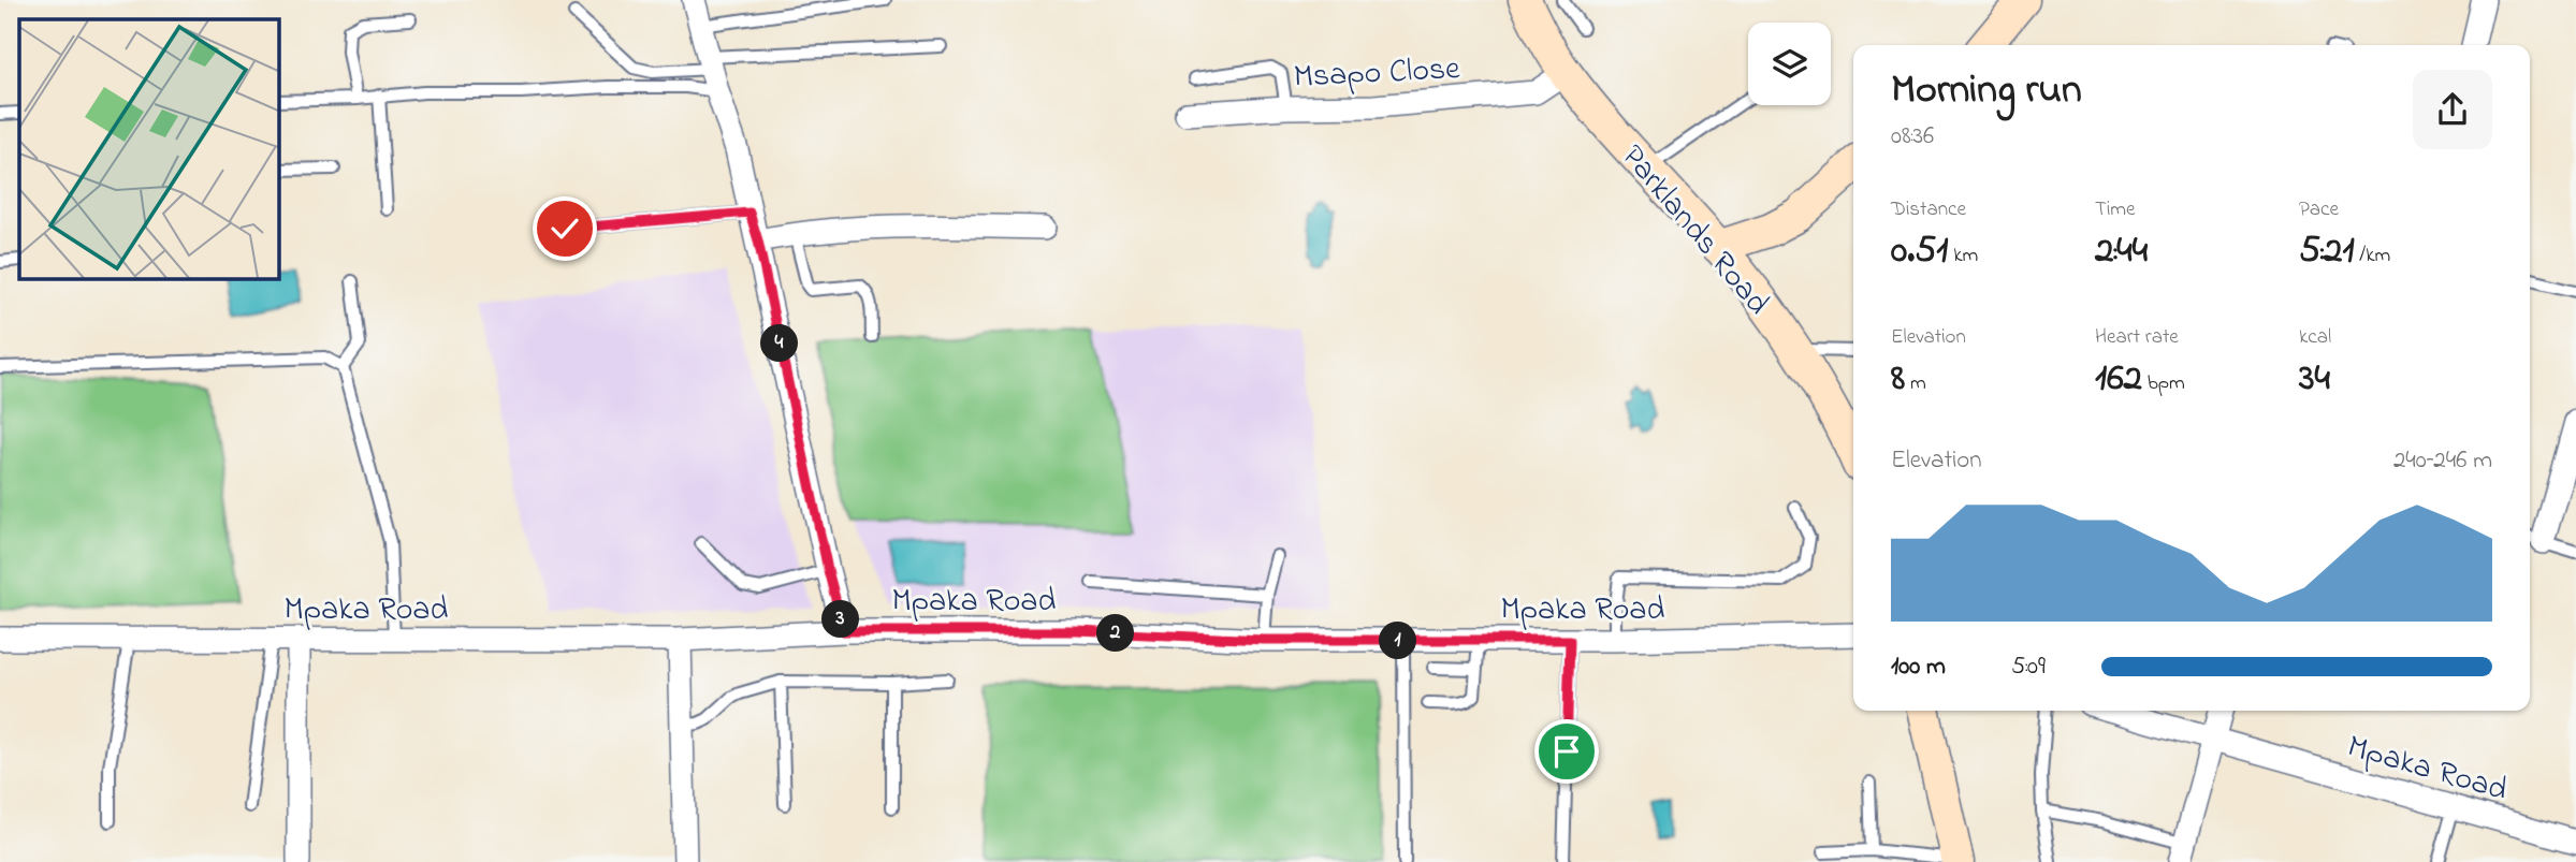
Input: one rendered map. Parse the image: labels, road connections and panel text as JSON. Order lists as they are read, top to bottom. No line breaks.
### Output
{"streets":{"main road":["Parklands Road"],"street":["Msapo Close","Mpaka Road"]},"crossings":[["Msapo Close","Parklands Road"]],"page":{"heading":["Morning run","08:36"],"stats":[["Distance","0.51 km"],["Time","2:44"],["Pace","5:21 /km"],["Elevation","8 m"],["Heart rate","162 bpm"],["kcal","34"]],"pins":["4","3","2","1"],"chart":["Elevation","240–246 m"],"list":[{"name":"100 m","note":"5:09"}]}}
